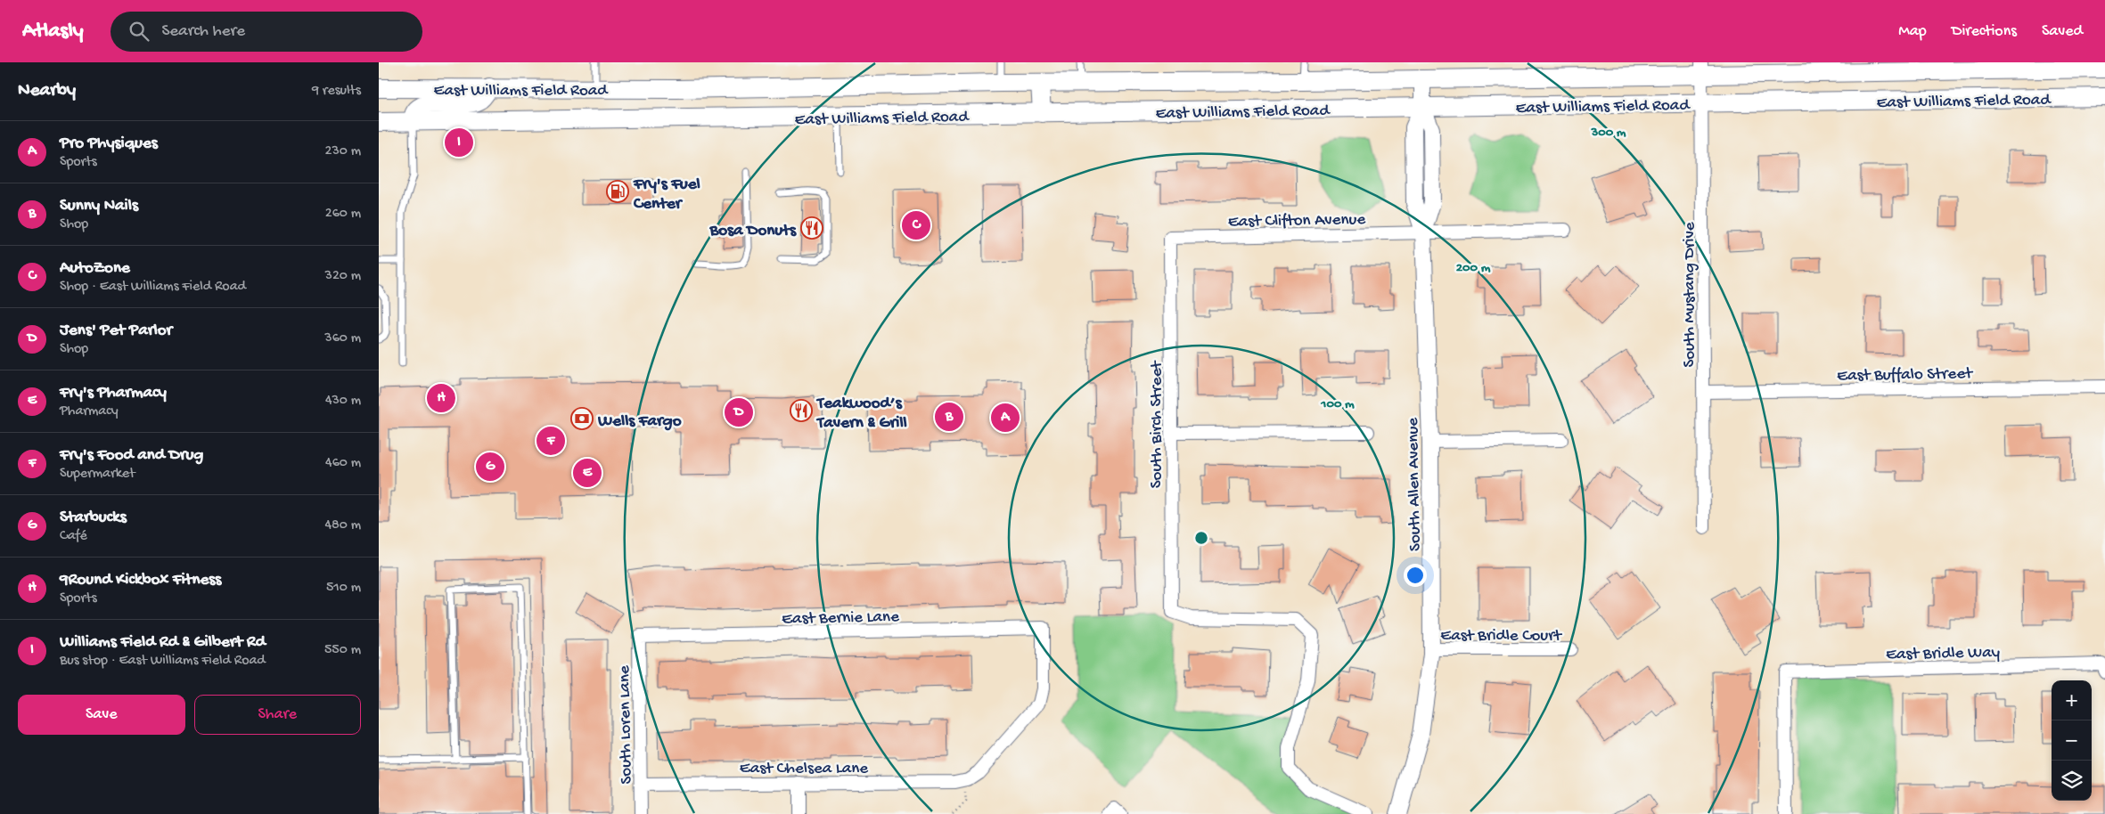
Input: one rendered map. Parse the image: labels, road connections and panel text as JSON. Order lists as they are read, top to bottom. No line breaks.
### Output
{"streets":{"main road":["East Williams Field Road"],"street":["East Clifton Avenue","South Mustang Drive","East Buffalo Street","South Birch Street","South Allen Avenue","East Bernie Lane","East Bridle Court","East Bridle Way","South Loren Lane","East Chelsea Lane"]},"crossings":[["East Williams Field Road","South Mustang Drive"],["East Williams Field Road","South Allen Avenue"],["East Clifton Avenue","South Birch Street"],["East Clifton Avenue","South Allen Avenue"],["South Mustang Drive","East Buffalo Street"],["South Allen Avenue","East Bridle Court"],["East Bernie Lane","South Loren Lane"],["East Bernie Lane","East Chelsea Lane"],["South Loren Lane","East Chelsea Lane"]],"places":{"fuel station":["Fry's Fuel Center"],"restaurant":["Bosa Donuts","Teakwood’s Tavern & Grill"],"bank":["Wells Fargo"]},"page":{"header":"Atlasly","search":"Search here","nav":["Map","Directions","Saved"],"heading":["Nearby","9 results"],"list":[{"mark":"A","name":"Pro Physiques","note":"Sports","value":"230 m"},{"mark":"B","name":"Sunny Nails","note":"Shop","value":"260 m"},{"mark":"C","name":"AutoZone","note":"Shop · East Williams Field Road","value":"320 m"},{"mark":"D","name":"Jens' Pet Parlor","note":"Shop","value":"360 m"},{"mark":"E","name":"Fry's Pharmacy","note":"Pharmacy","value":"430 m"},{"mark":"F","name":"Fry's Food and Drug","note":"Supermarket","value":"460 m"},{"mark":"G","name":"Starbucks","note":"Café","value":"480 m"},{"mark":"H","name":"9Round Kickbox Fitness","note":"Sports","value":"510 m"},{"mark":"I","name":"Williams Field Rd & Gilbert Rd","note":"Bus stop · East Williams Field Road","value":"550 m"}],"pins":["I","C","H","D","B","A","F","G","E"],"map_buttons":["+","−"],"buttons":["Save","Share"]},"rings":["300 m","200 m","100 m"]}
